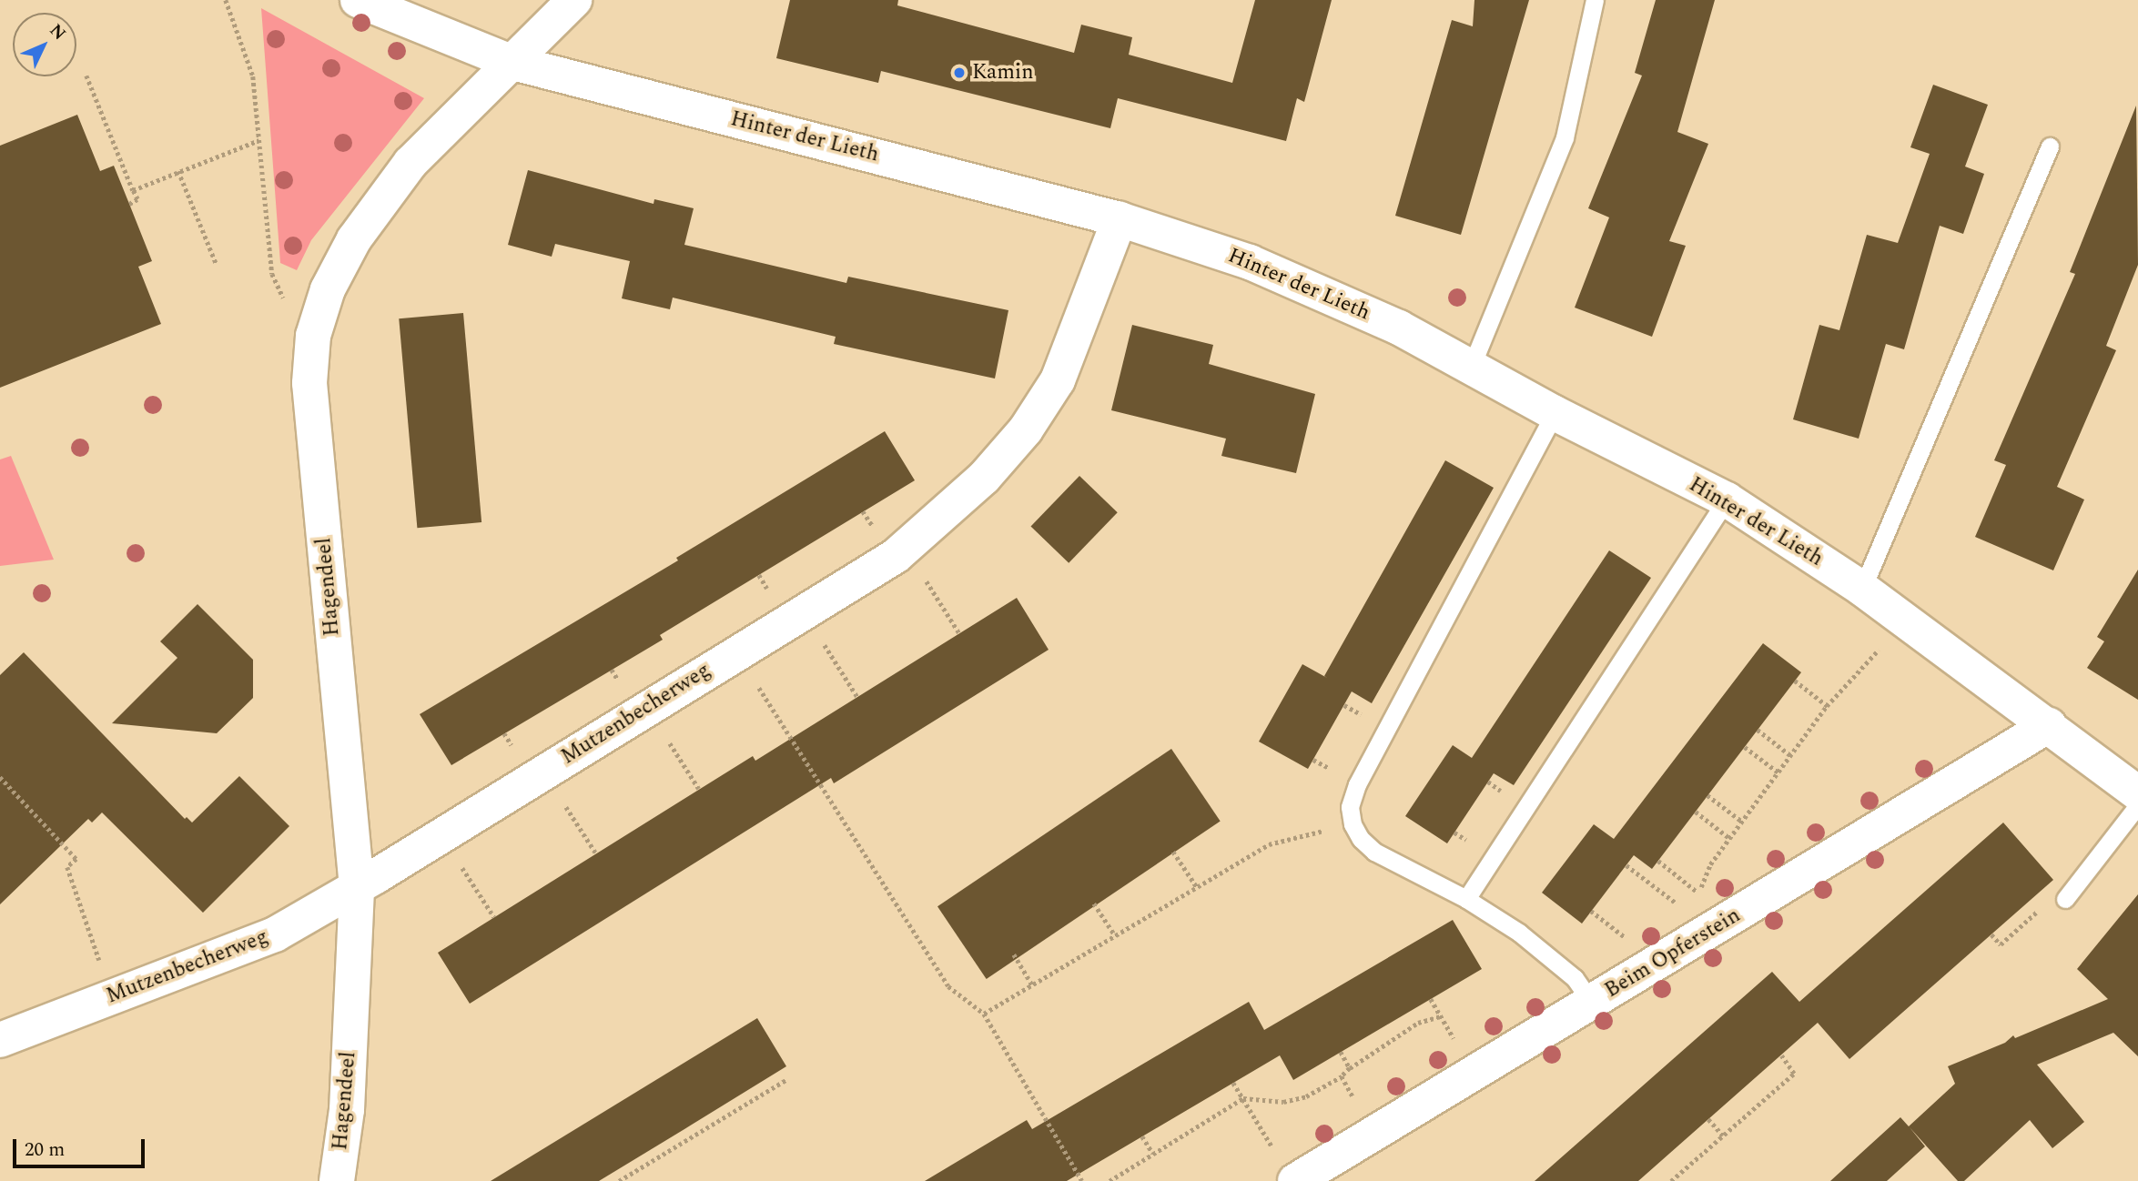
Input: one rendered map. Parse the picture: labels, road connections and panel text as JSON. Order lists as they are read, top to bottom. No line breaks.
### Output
{"streets":{"street":["Hinter der Lieth","Hagendeel","Mutzenbecherweg","Beim Opferstein"]},"crossings":[["Hinter der Lieth","Hagendeel"],["Hinter der Lieth","Mutzenbecherweg"],["Hinter der Lieth","Beim Opferstein"],["Hagendeel","Mutzenbecherweg"]],"places":["Kamin"],"scale_bar":"20 m","north":"top right"}
